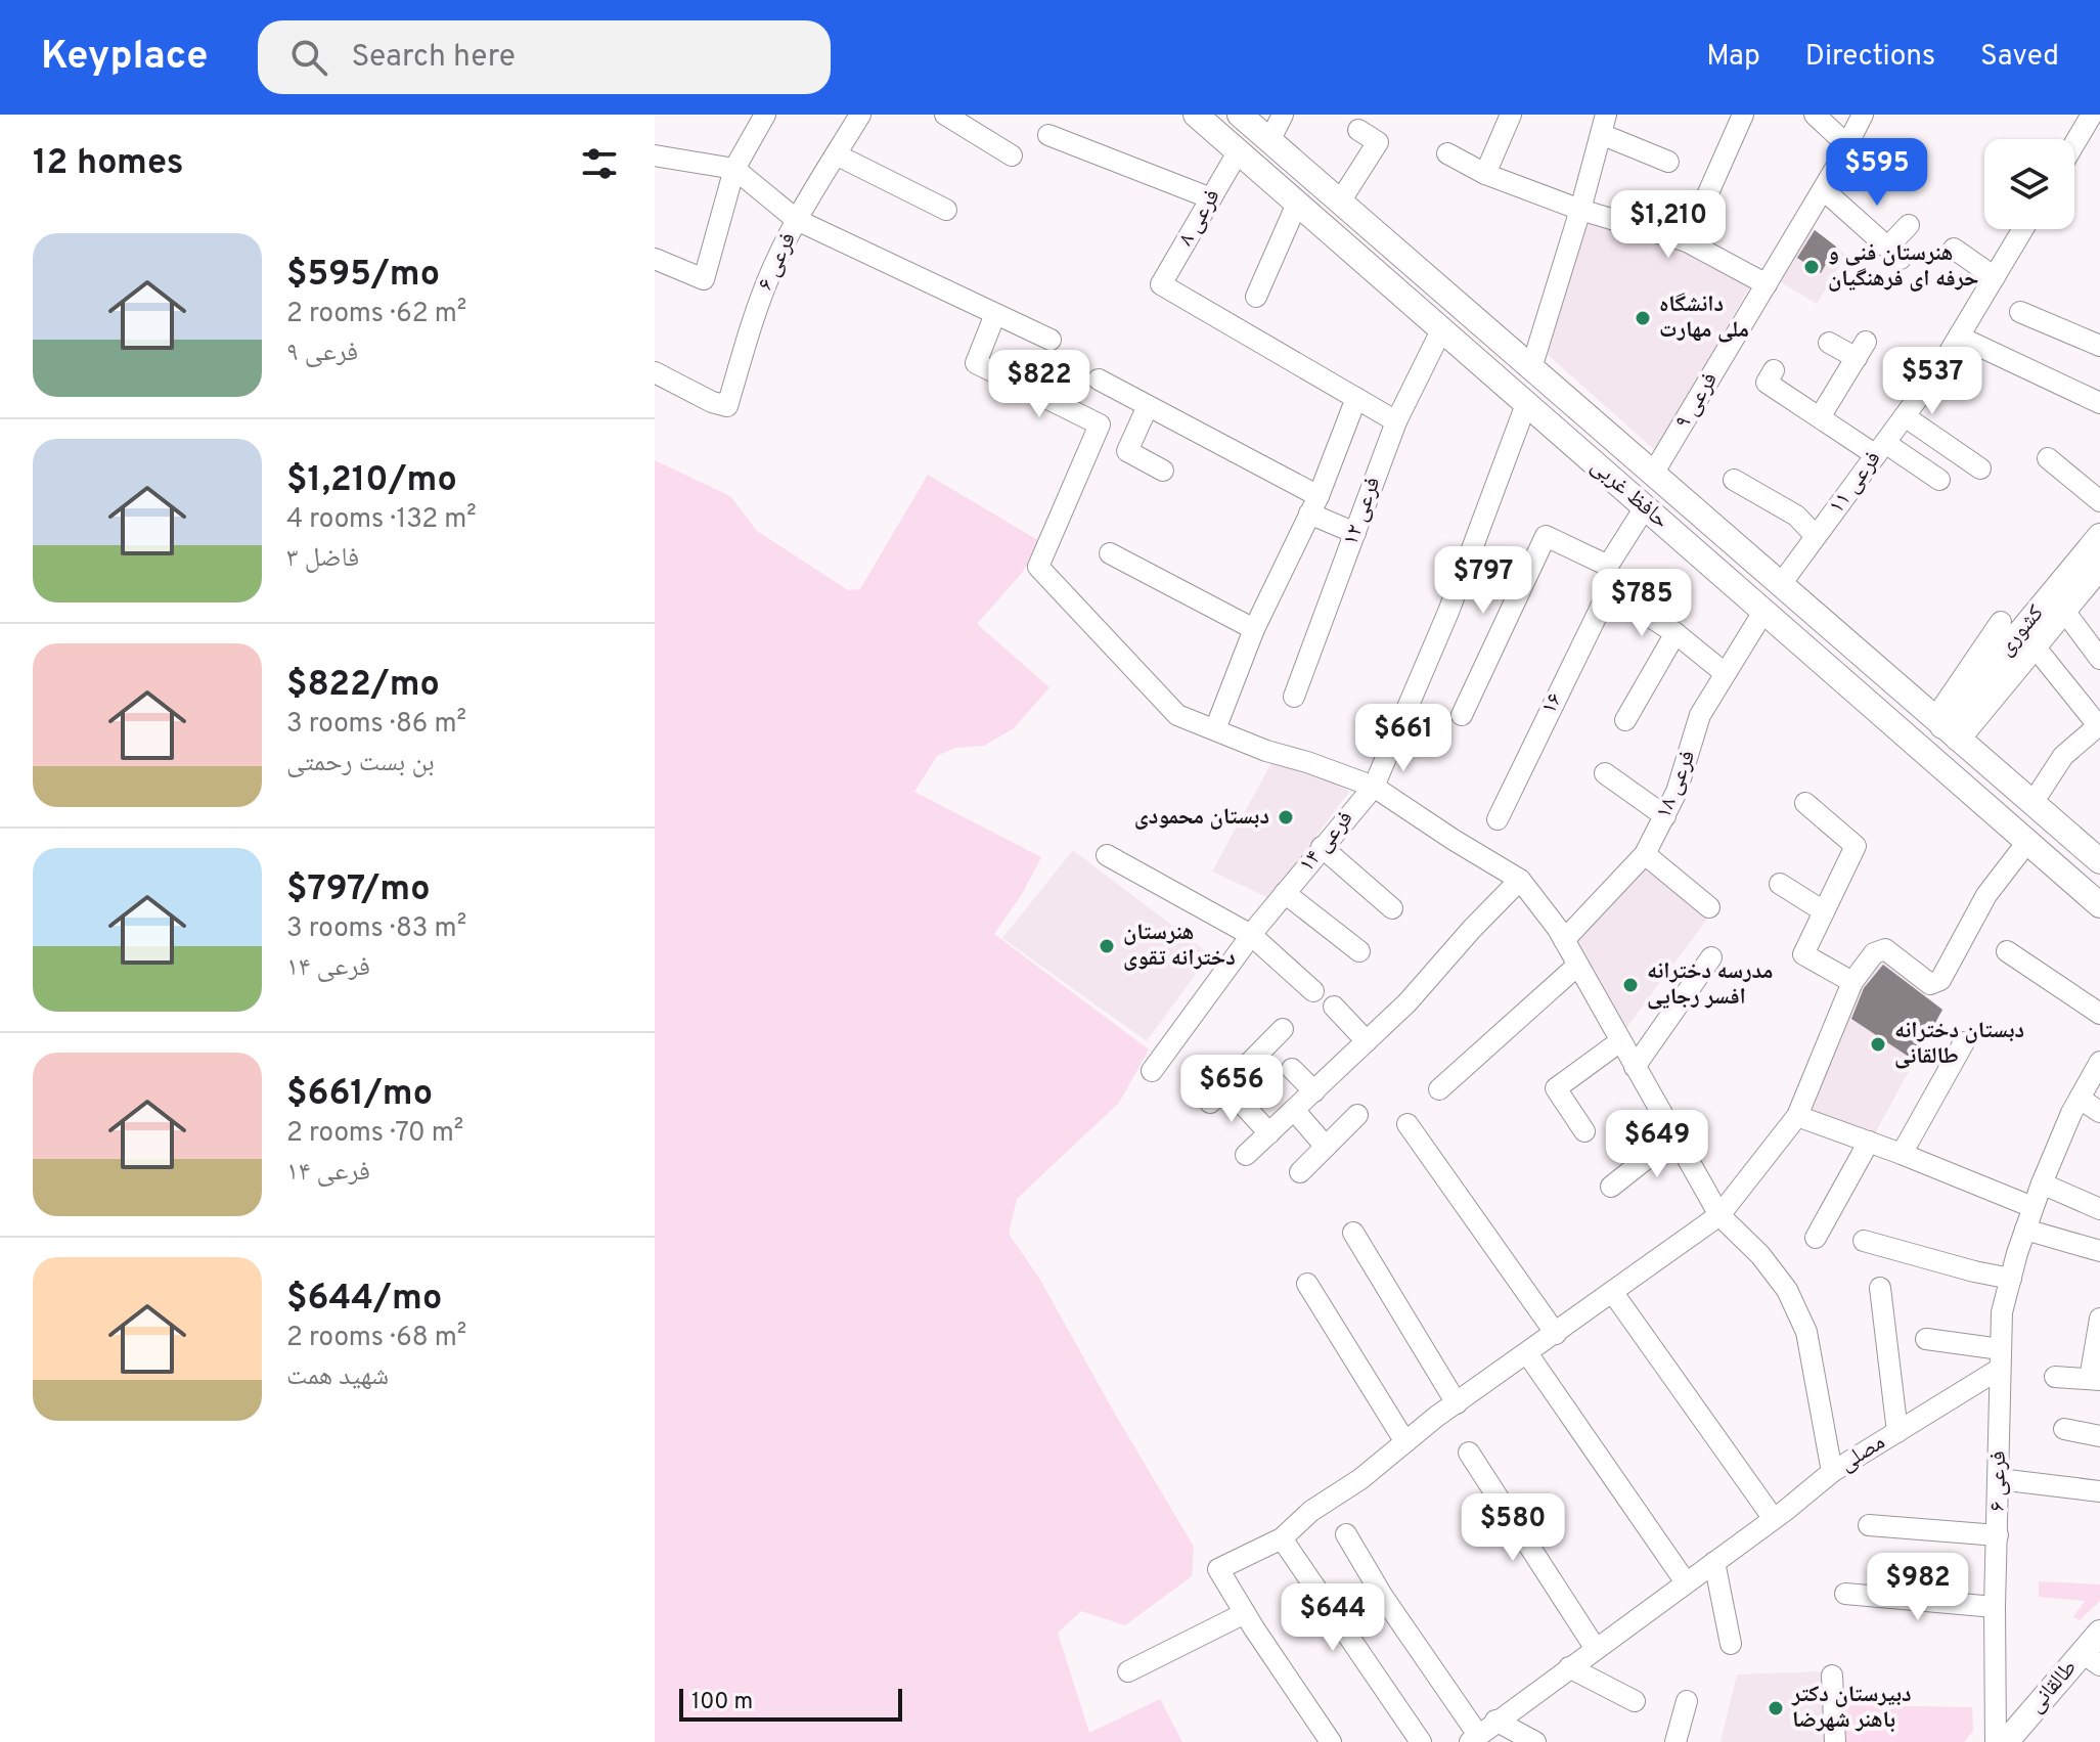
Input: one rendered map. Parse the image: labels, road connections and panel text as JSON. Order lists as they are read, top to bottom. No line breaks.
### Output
{"streets":{"main road":["حافظ غربی","کشوری","طالقانی"],"street":["فرعی ۸","فرعی ۶","فرعی ۹","فرعی ۱۱","فرعی ۱۲","۱۶","فرعی ۱۸","فرعی ۱۴","مصلی"]},"crossings":[["فرعی ۸","حافظ غربی"],["فرعی ۶","مصلی"],["فرعی ۹","حافظ غربی"],["فرعی ۱۱","حافظ غربی"],["حافظ غربی","فرعی ۱۲"],["حافظ غربی","کشوری"],["حافظ غربی","۱۶"],["حافظ غربی","فرعی ۱۸"],["حافظ غربی","فرعی ۱۴"]],"places":["هنرستان فنی و حرفه ای فرهنگیان","دانشگاه ملی مهارت","دبستان محمودی","هنرستان دخترانه تقوی","مدرسه دخترانه افسر رجایی","دبستان دخترانه طالقانی","دبیرستان دکتر باهنر شهرضا"],"scale_bar":"100 m","page":{"header":"Keyplace","search":"Search here","nav":["Map","Directions","Saved"],"heading":"12 homes","price":["$595","$1,210","$537","$822","$797","$785","$661","$656","$649","$580","$982","$644"],"list":[{"name":"$595/mo","note":"2 rooms · 62 m² · فرعی ۹"},{"name":"$1,210/mo","note":"4 rooms · 132 m² · فاضل ۳"},{"name":"$822/mo","note":"3 rooms · 86 m² · بن بست رحمتی"},{"name":"$797/mo","note":"3 rooms · 83 m² · فرعی ۱۴"},{"name":"$661/mo","note":"2 rooms · 70 m² · فرعی ۱۴"},{"name":"$644/mo","note":"2 rooms · 68 m² · شهید همت"}],"scale":"100 m"}}
